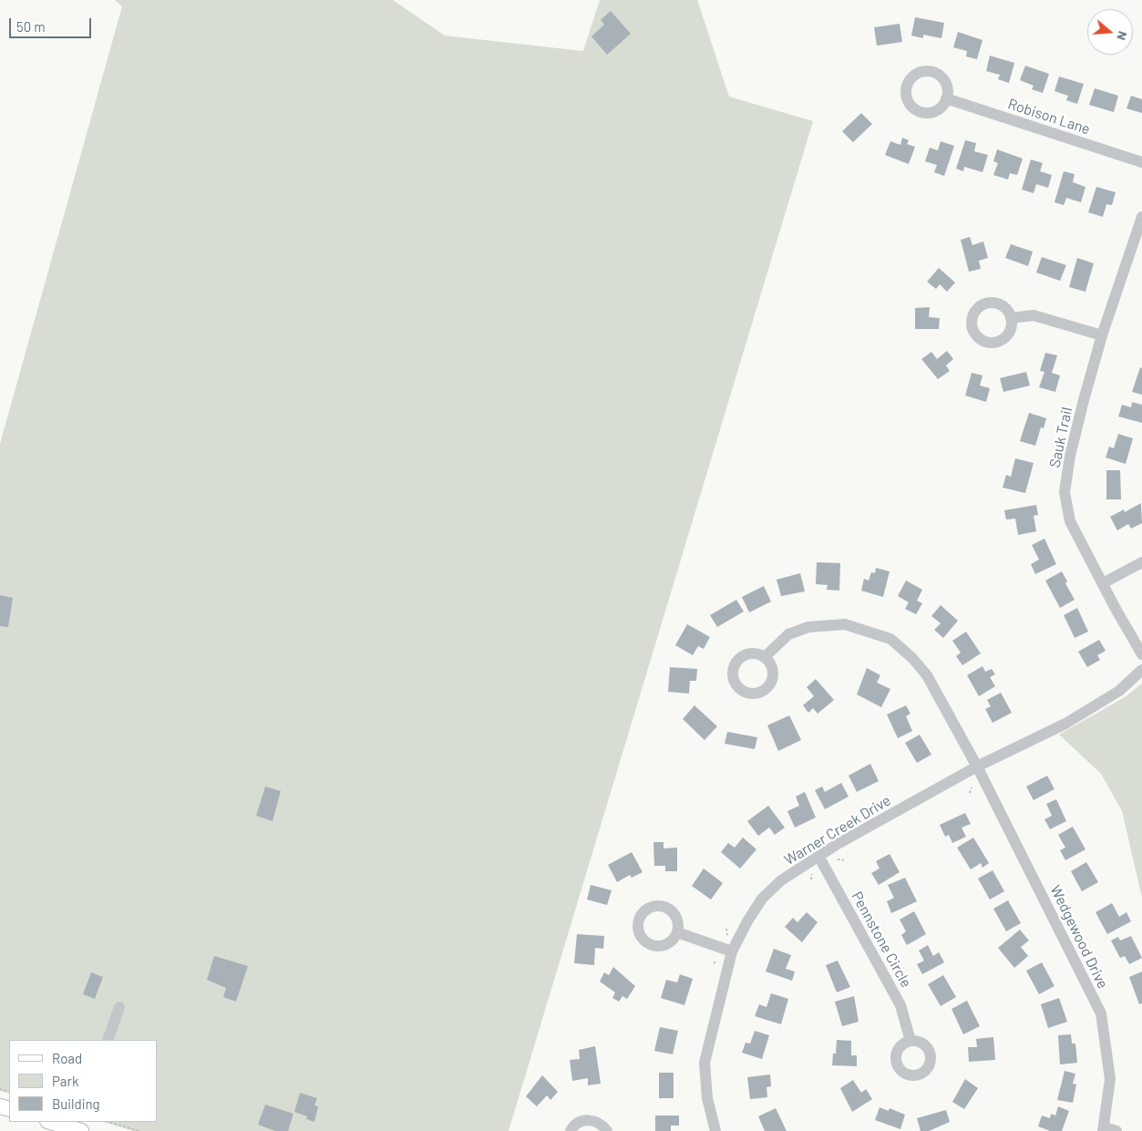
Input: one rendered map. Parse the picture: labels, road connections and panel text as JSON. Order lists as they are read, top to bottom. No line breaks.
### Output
{"streets":{"street":["Robison Lane","Sauk Trail","Warner Creek Drive","Wedgewood Drive","Pennstone Circle"]},"crossings":[["Warner Creek Drive","Wedgewood Drive"],["Warner Creek Drive","Pennstone Circle"]],"legend":["Road","Park","Building"],"scale_bar":"50 m","north":"right"}
